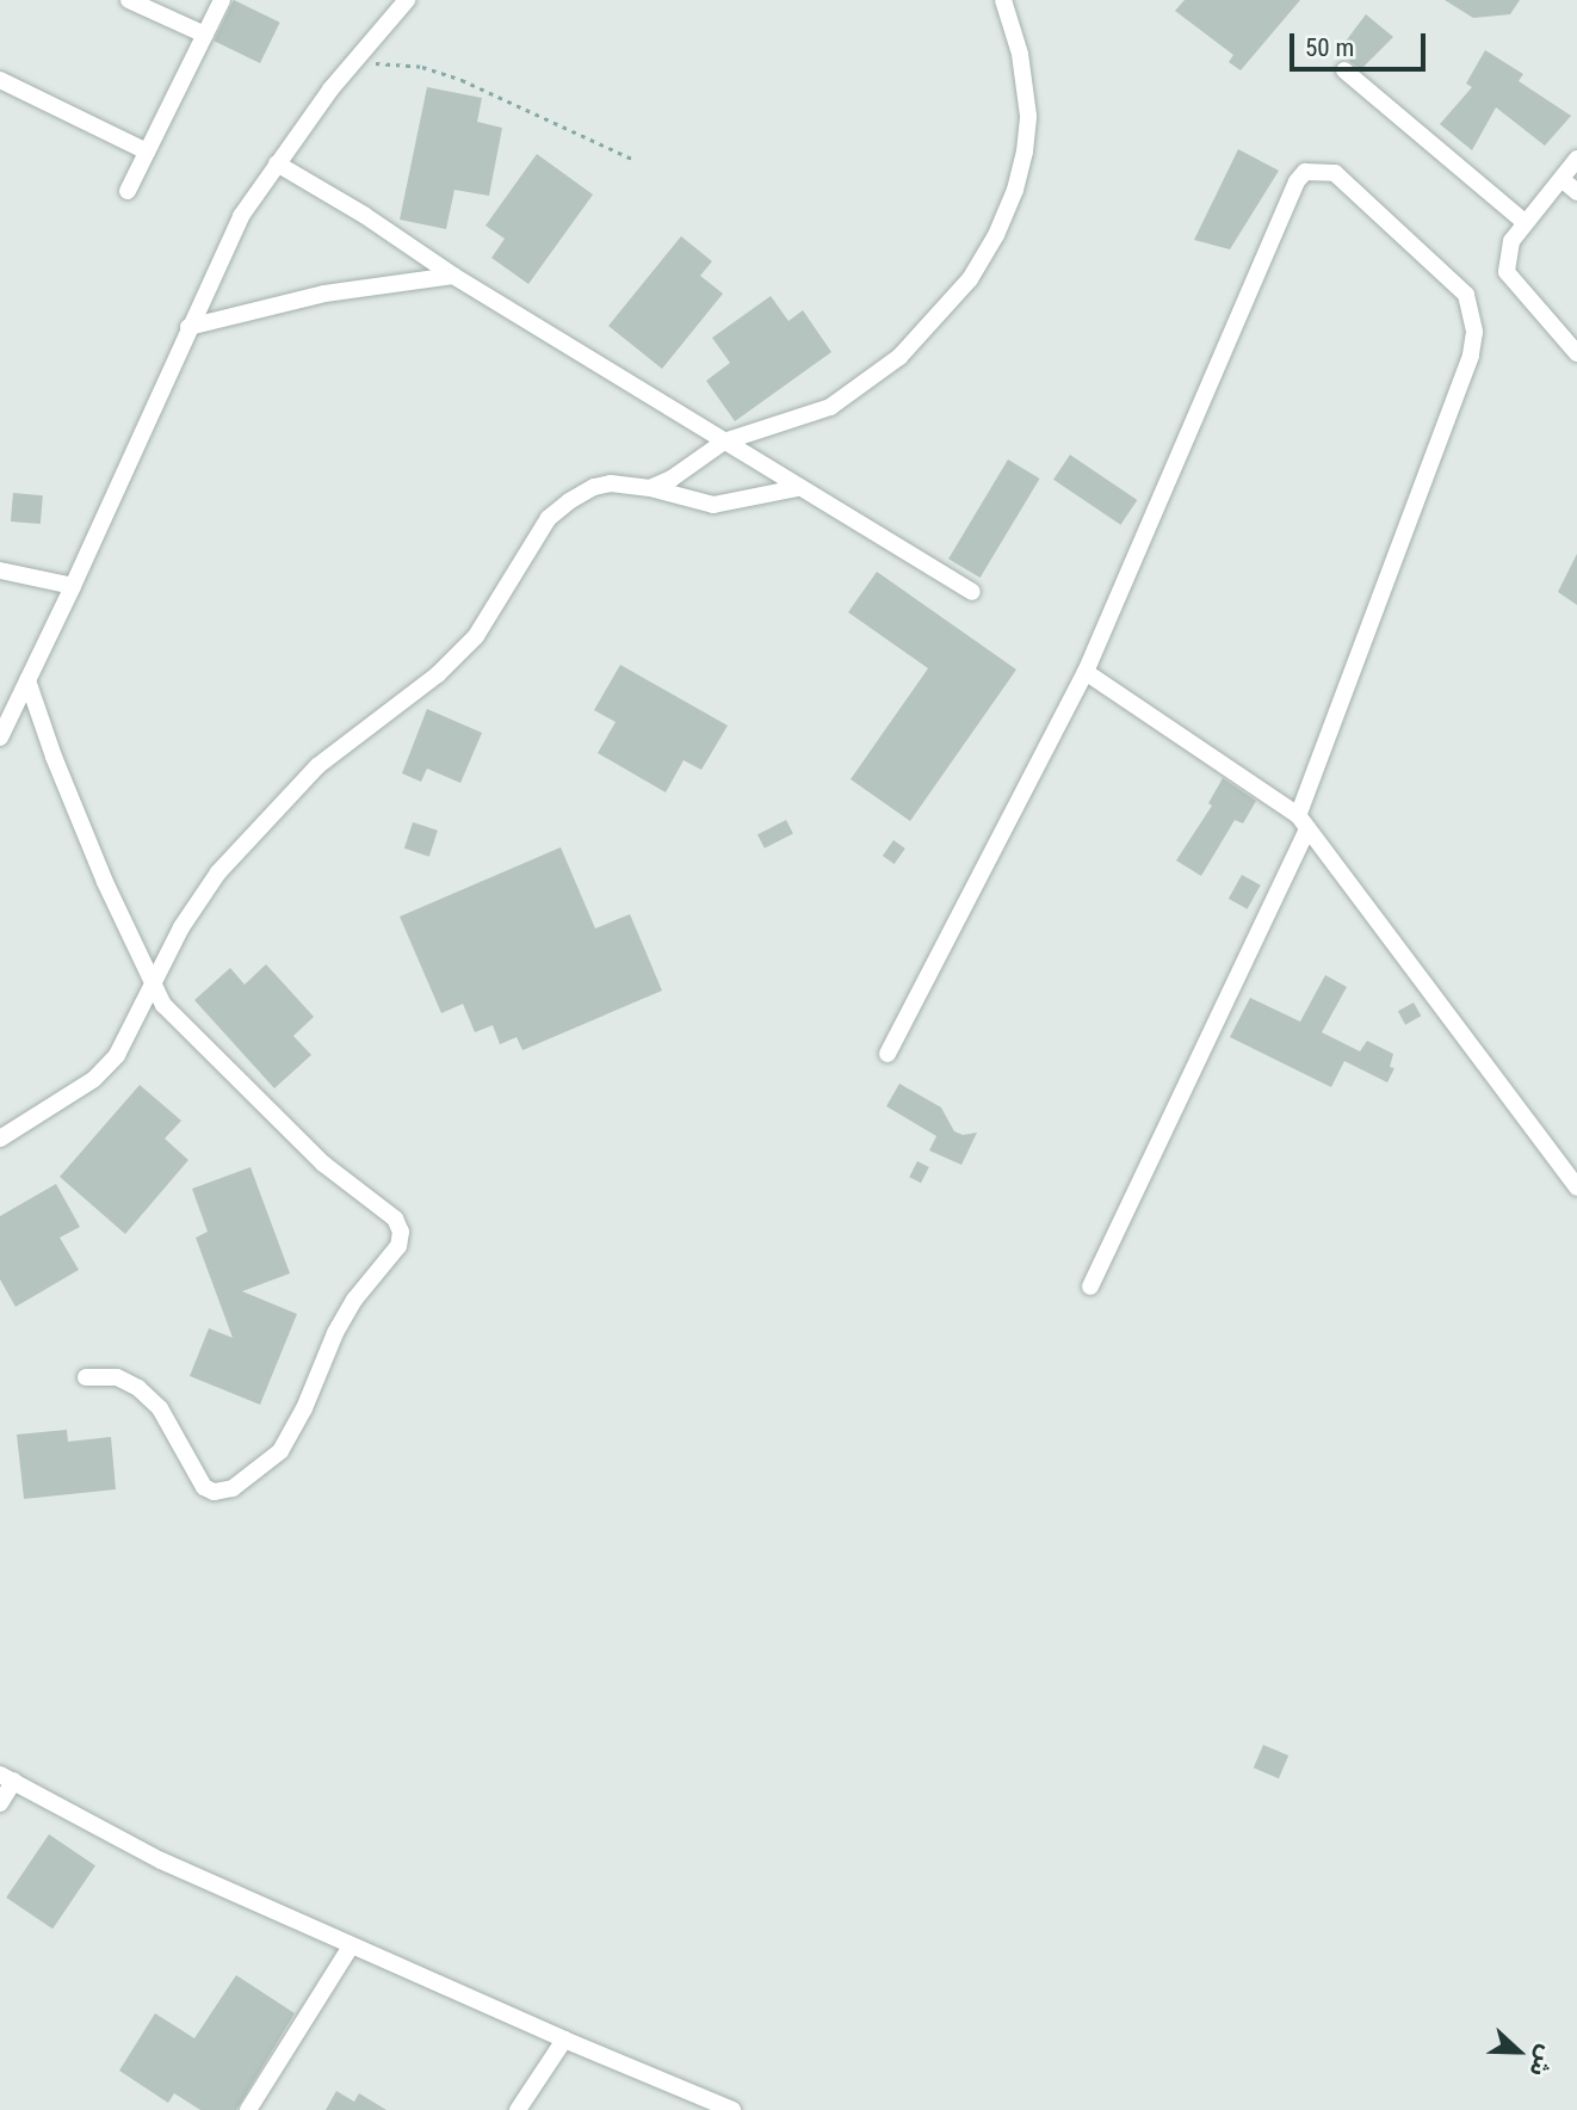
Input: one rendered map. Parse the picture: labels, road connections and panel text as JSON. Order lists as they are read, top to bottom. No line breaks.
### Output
{"scale_bar":"50 m","north":"right"}
